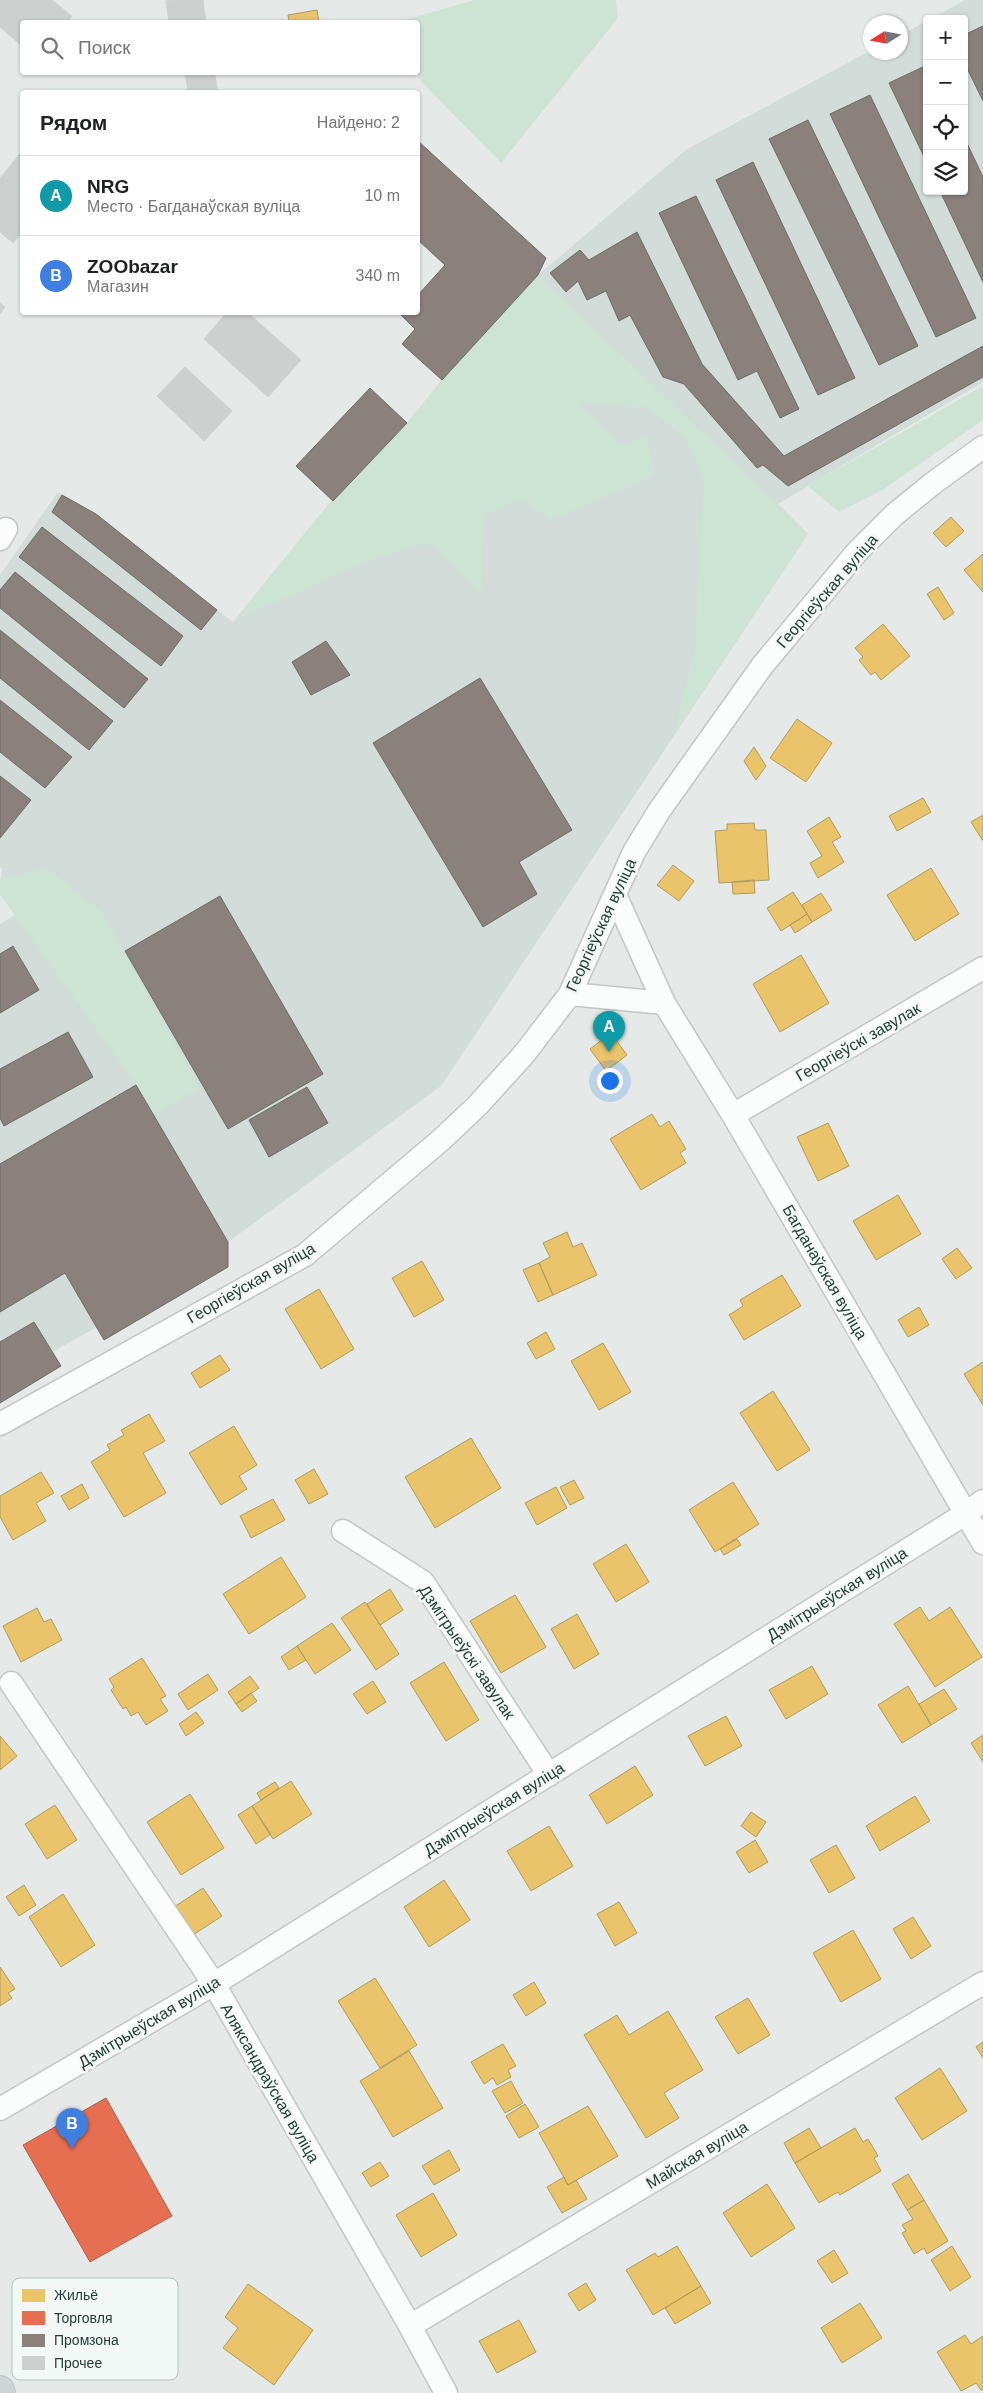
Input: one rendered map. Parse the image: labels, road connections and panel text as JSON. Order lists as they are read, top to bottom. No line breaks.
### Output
{"streets":{"street":["Георгіеўская вуліца","Георгіеўскі завулак","Багданаўская вуліца","Дзмітрыеўская вуліца","Дзмітрыеўскі завулак","Аляксандраўская вуліца","Майская вуліца"]},"crossings":[["Георгіеўская вуліца","Багданаўская вуліца"],["Георгіеўскі завулак","Багданаўская вуліца"],["Багданаўская вуліца","Дзмітрыеўская вуліца"],["Дзмітрыеўская вуліца","Дзмітрыеўскі завулак"],["Дзмітрыеўская вуліца","Аляксандраўская вуліца"],["Аляксандраўская вуліца","Майская вуліца"]],"legend":["Жильё","Торговля","Промзона","Прочее"],"north":"left","page":{"map_buttons":["+","−"],"search":"Поиск","heading":["Рядом","Найдено: 2"],"list":[{"mark":"A","name":"NRG","note":"Место · Багданаўская вуліца","value":"10 m"},{"mark":"B","name":"ZOObazar","note":"Магазин","value":"340 m"}],"pins":["A","B"]}}
